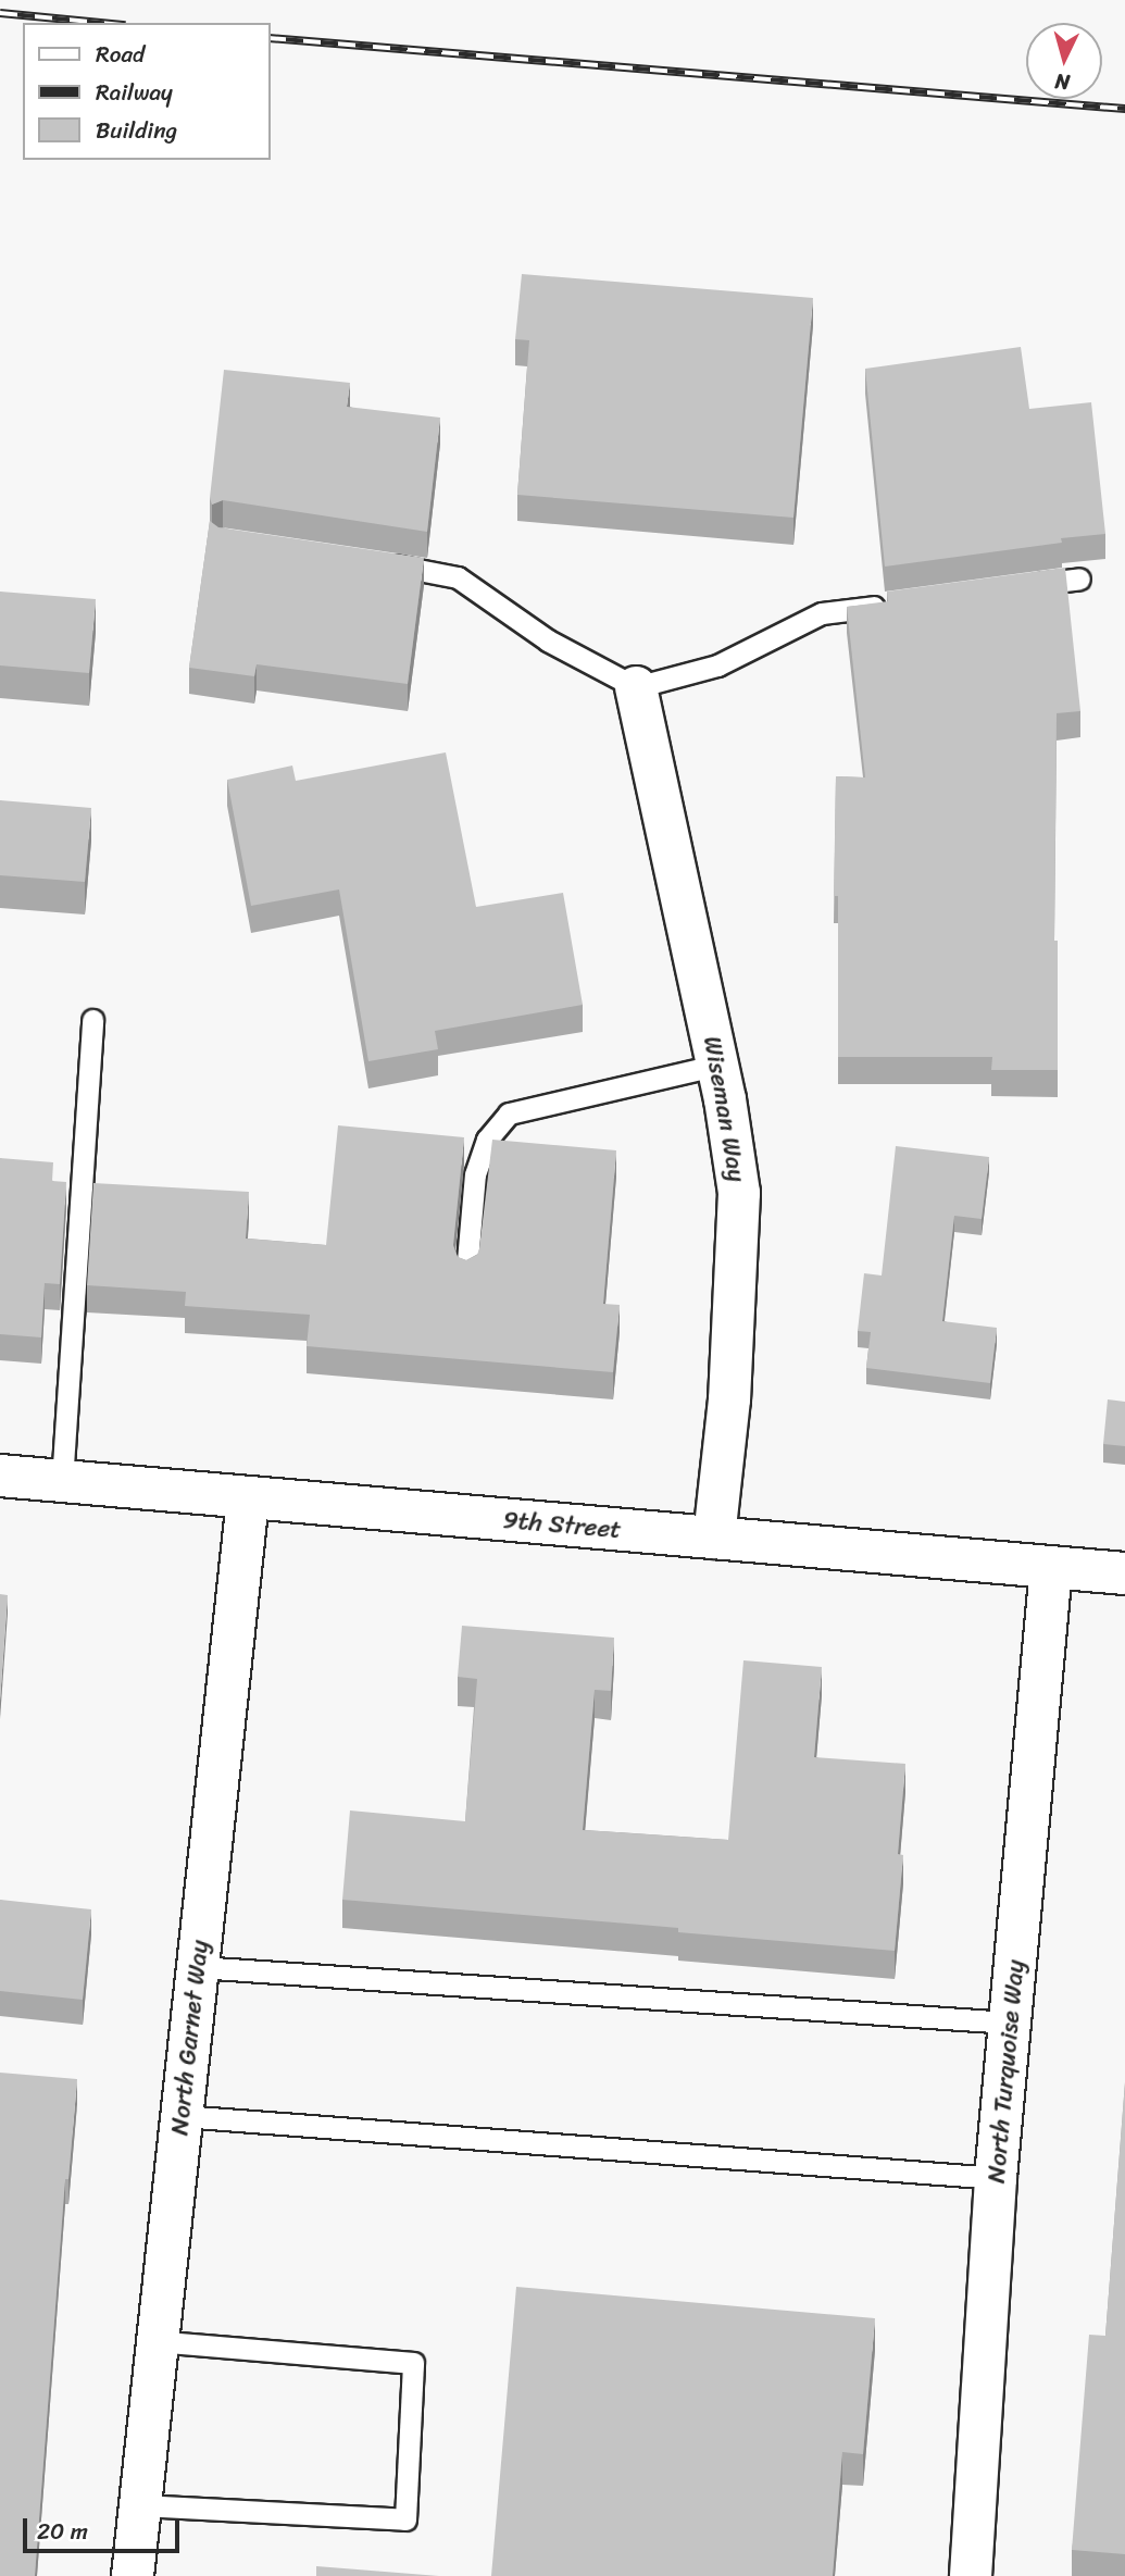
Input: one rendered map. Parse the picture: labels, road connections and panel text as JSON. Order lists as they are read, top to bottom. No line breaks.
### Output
{"streets":{"street":["Wiseman Way","9th Street","North Garnet Way","North Turquoise Way"]},"crossings":[["Wiseman Way","9th Street"],["9th Street","North Garnet Way"],["9th Street","North Turquoise Way"]],"legend":["Road","Railway","Building"],"scale_bar":"20 m","north":"bottom"}
